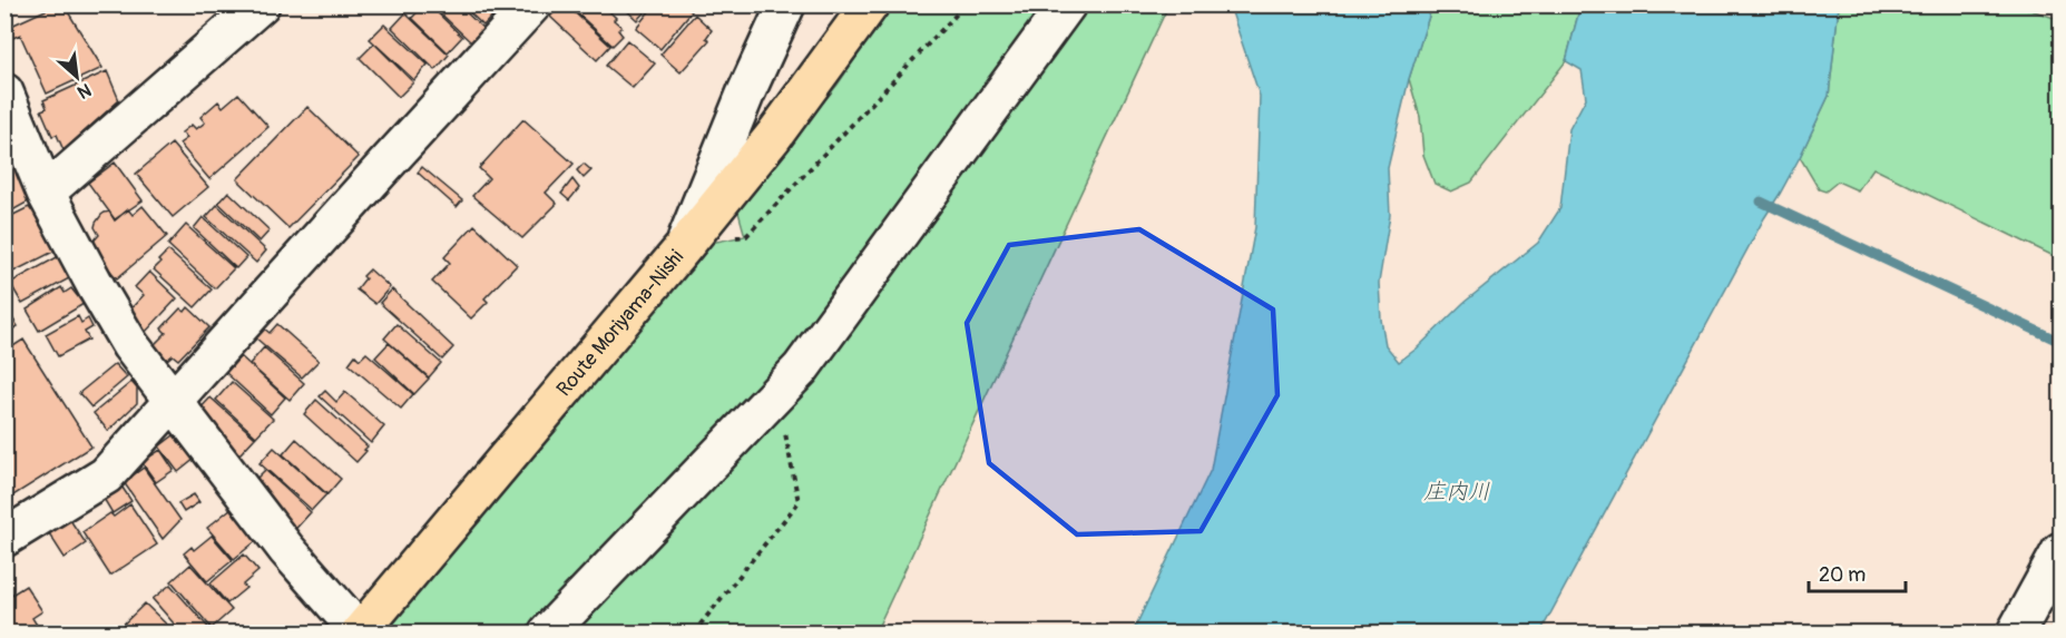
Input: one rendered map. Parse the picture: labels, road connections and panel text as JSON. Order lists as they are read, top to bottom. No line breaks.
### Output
{"streets":{"main road":["Route Moriyama-Nishi"]},"water":["庄内川"],"scale_bar":"20 m","north":"bottom right"}
